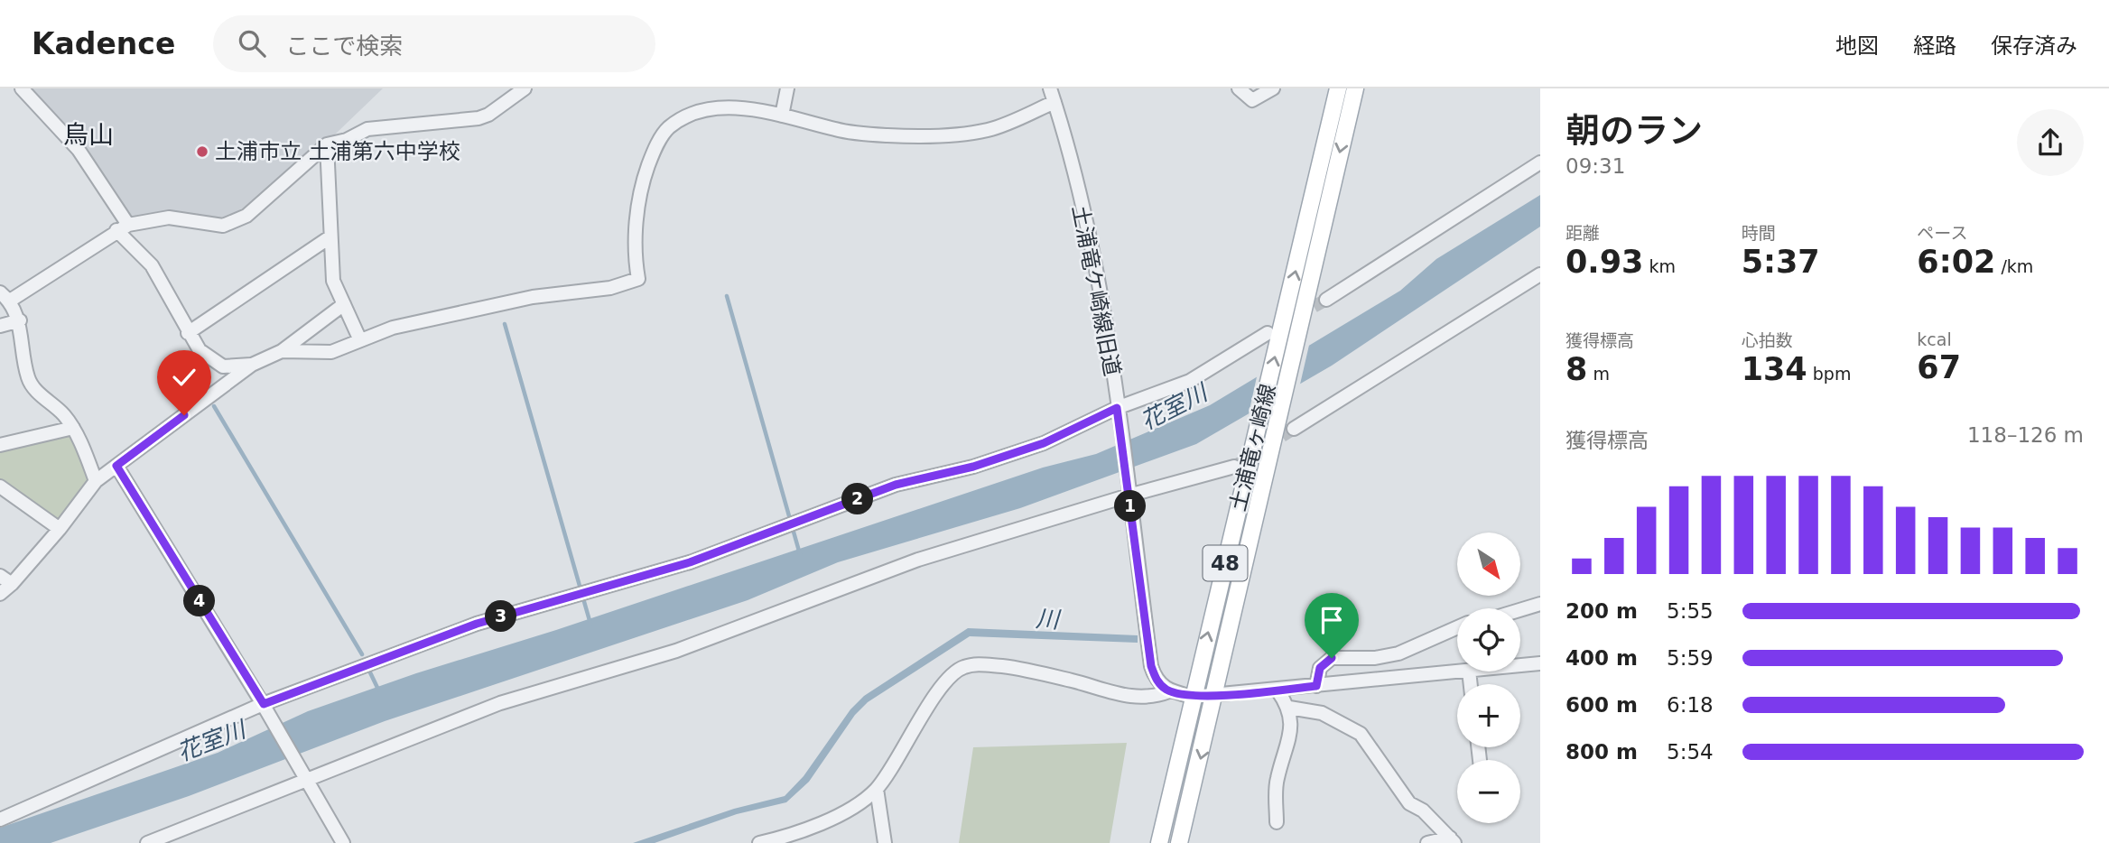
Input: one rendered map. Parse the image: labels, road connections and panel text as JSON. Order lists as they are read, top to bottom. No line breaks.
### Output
{"streets":{"main road":["土浦竜ヶ崎線","48"],"street":["土浦竜ケ崎線旧道"]},"districts":["烏山"],"water":["花室川","川"],"places":["土浦市立 土浦第六中学校"],"north":"bottom right","page":{"header":"Kadence","search":"ここで検索","nav":["地図","経路","保存済み"],"heading":["朝のラン","09:31"],"stats":[["距離","0.93 km"],["時間","5:37"],["ペース","6:02 /km"],["獲得標高","8 m"],["心拍数","134 bpm"],["kcal","67"]],"chart":["獲得標高","118–126 m"],"pins":["2","1","4","3"],"map_buttons":["+","−"],"list":[{"name":"200 m","note":"5:55"},{"name":"400 m","note":"5:59"},{"name":"600 m","note":"6:18"},{"name":"800 m","note":"5:54"}]}}
